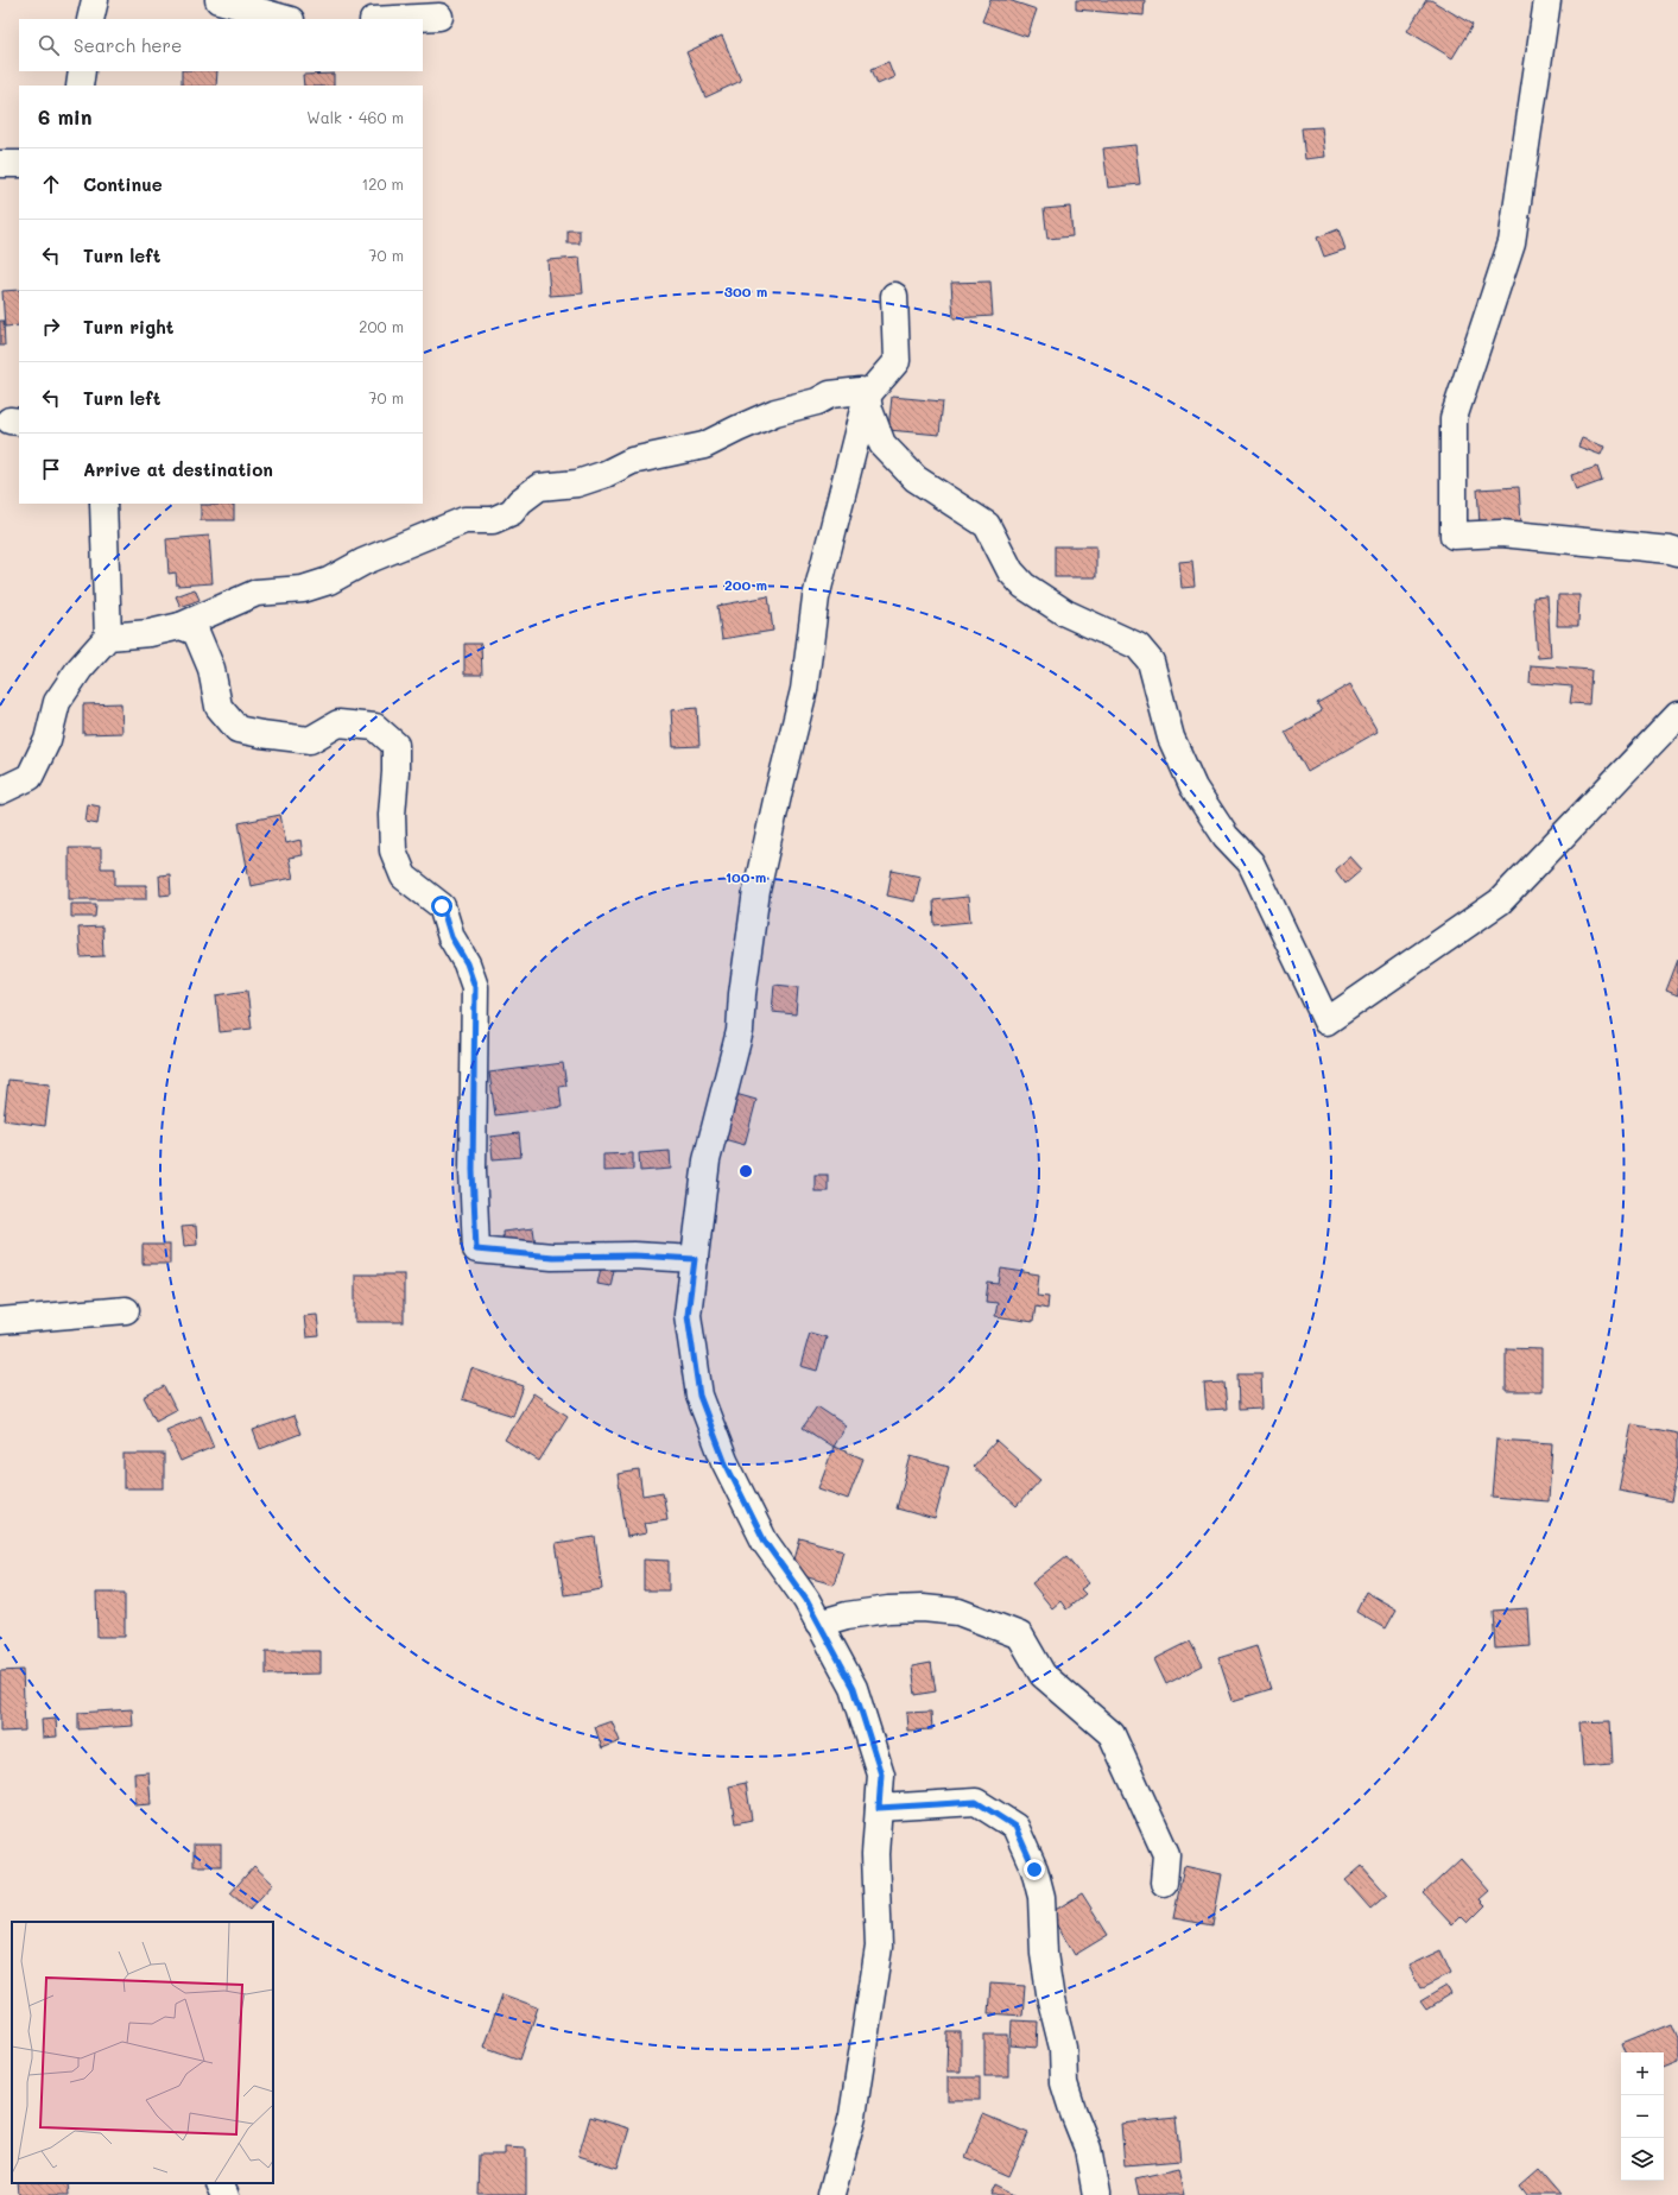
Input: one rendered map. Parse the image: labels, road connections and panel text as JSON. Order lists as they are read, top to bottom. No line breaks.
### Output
{"page":{"search":"Search here","heading":["6 min","Walk · 460 m"],"list":[["Continue","120 m"],["Turn left","70 m"],["Turn right","200 m"],["Turn left","70 m"],"Arrive at destination"],"map_buttons":["+","−"]},"rings":["300 m","200 m","100 m"]}
